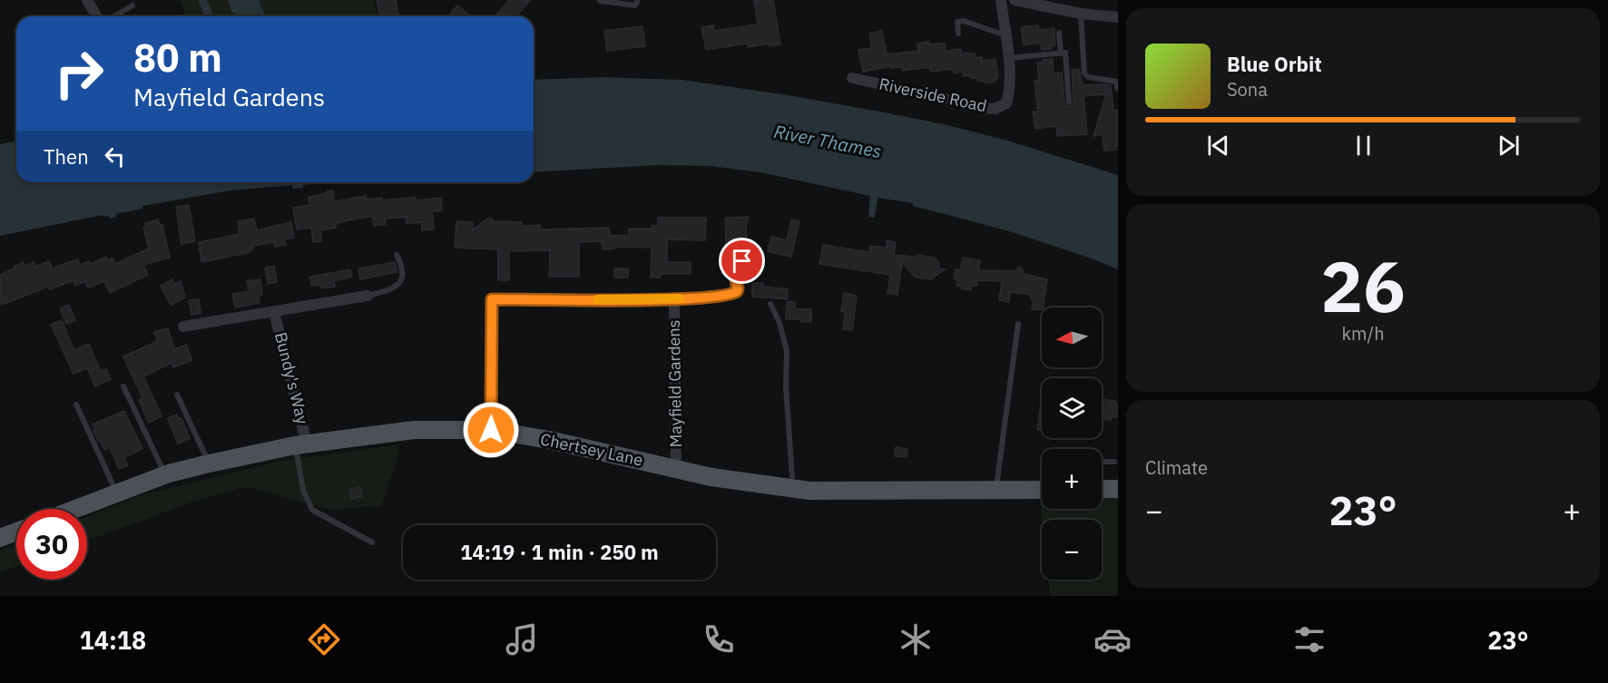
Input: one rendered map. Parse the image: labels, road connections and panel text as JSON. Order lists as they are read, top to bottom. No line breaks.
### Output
{"streets":{"main road":["Chertsey Lane"],"street":["Riverside Road","Bundy's Way","Mayfield Gardens"]},"crossings":[["Bundy's Way","Chertsey Lane"],["Mayfield Gardens","Chertsey Lane"]],"water":["River Thames"],"north":"left","page":{"turn":["80 m","Mayfield Gardens"],"song":["Blue Orbit","Sona"],"then":"Then","tile":[["26","km/h"],"Climate"],"map_buttons":["+","−"],"heat":["−","23°","+"],"limit":"30","trip":"14:19 · 1 min · 250 m","tabs":["14:18","23°"]}}
